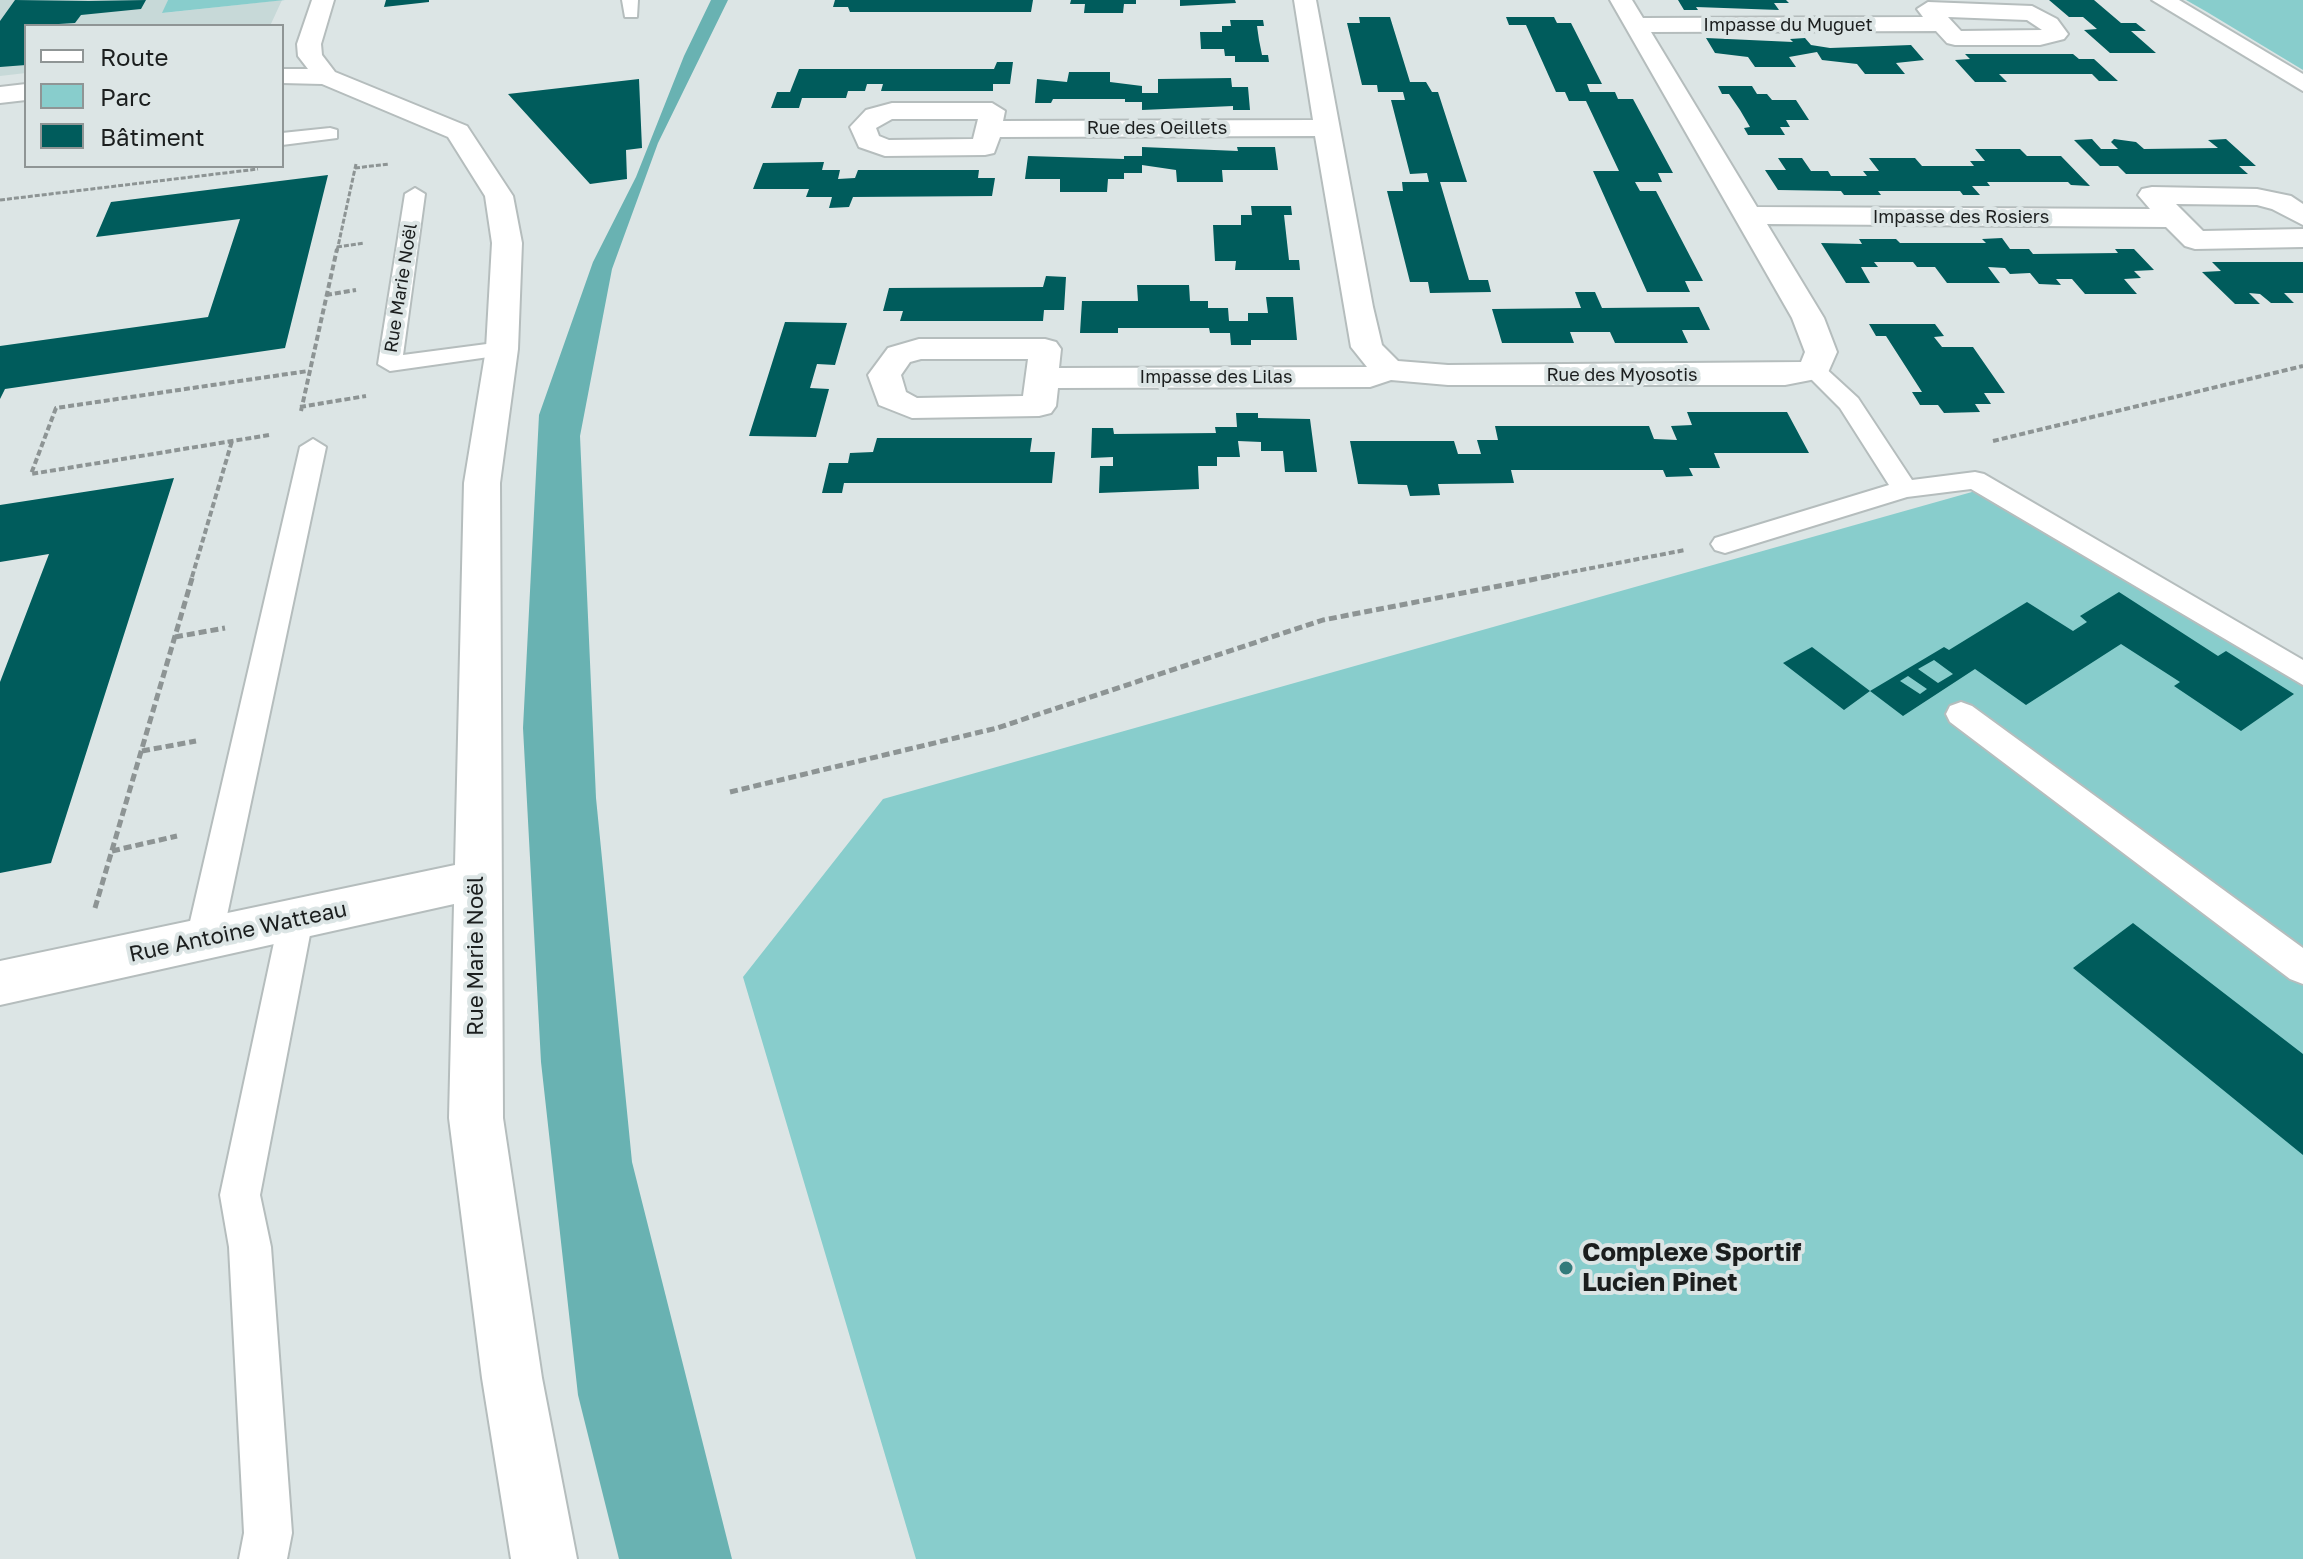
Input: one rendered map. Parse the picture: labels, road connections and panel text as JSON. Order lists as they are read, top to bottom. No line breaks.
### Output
{"streets":{"street":["Impasse du Muguet","Rue des Oeillets","Impasse des Rosiers","Rue Marie Noël","Rue des Myosotis","Impasse des Lilas","Rue Antoine Watteau"]},"crossings":[["Rue Marie Noël","Rue Antoine Watteau"],["Rue des Myosotis","Impasse des Lilas"]],"places":["Complexe Sportif Lucien Pinet"],"legend":["Route","Parc","Bâtiment"]}
